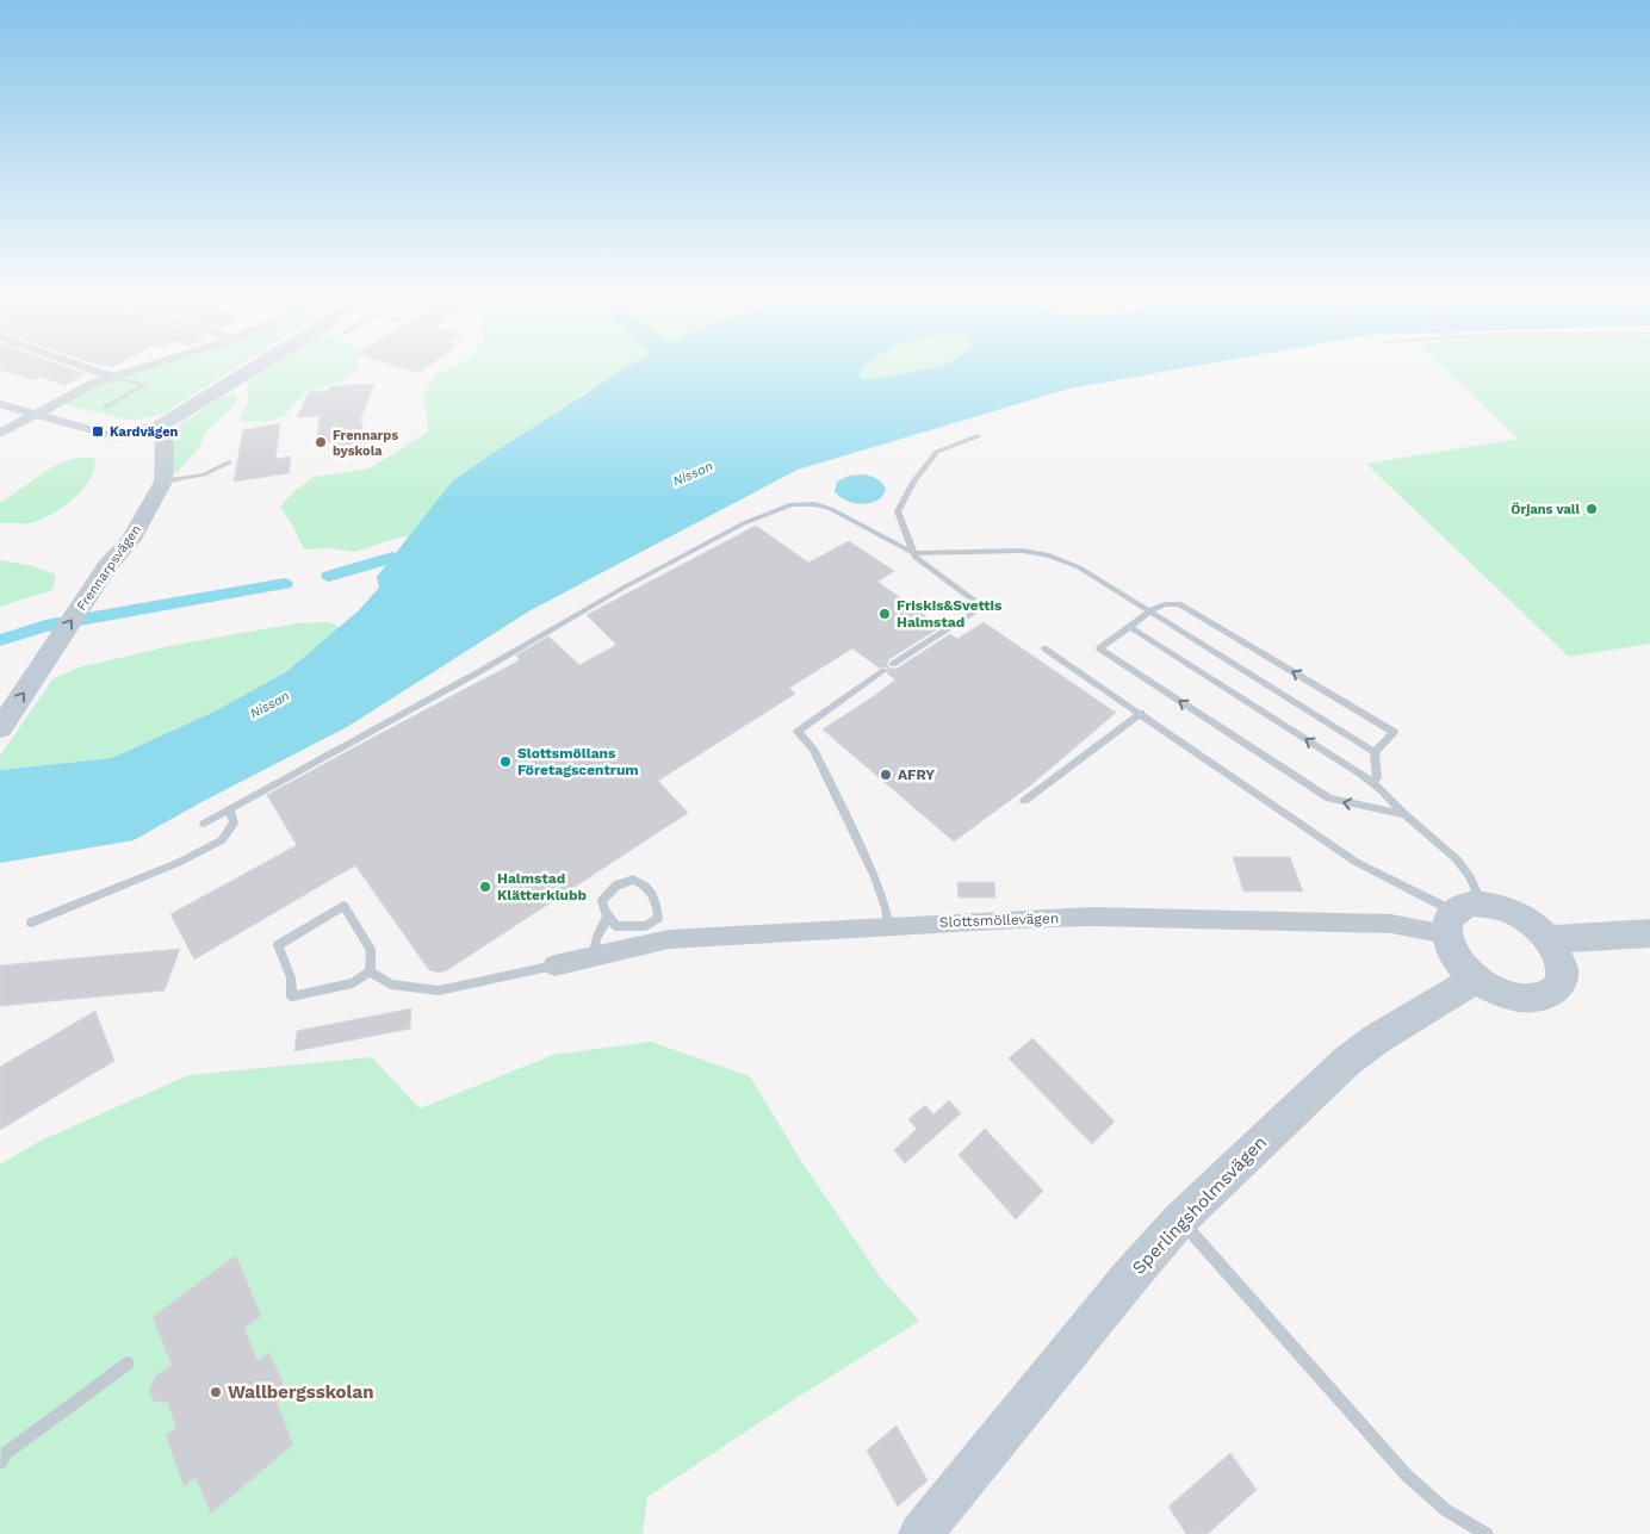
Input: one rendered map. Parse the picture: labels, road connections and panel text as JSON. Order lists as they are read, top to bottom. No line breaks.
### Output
{"streets":{"street":["Frennarpsvägen","Slottsmöllevägen","Sperlingsholmsvägen"]},"crossings":[["Slottsmöllevägen","Sperlingsholmsvägen"]],"one_way":["Frennarpsvägen"],"water":["Nissan"],"places":{"transit":["Kardvägen"],"other":["Frennarps byskola","Örjans vall","Friskis&Svettis Halmstad","Slottsmöllans Företagscentrum","AFRY","Halmstad Klätterklubb","Wallbergsskolan"]}}
